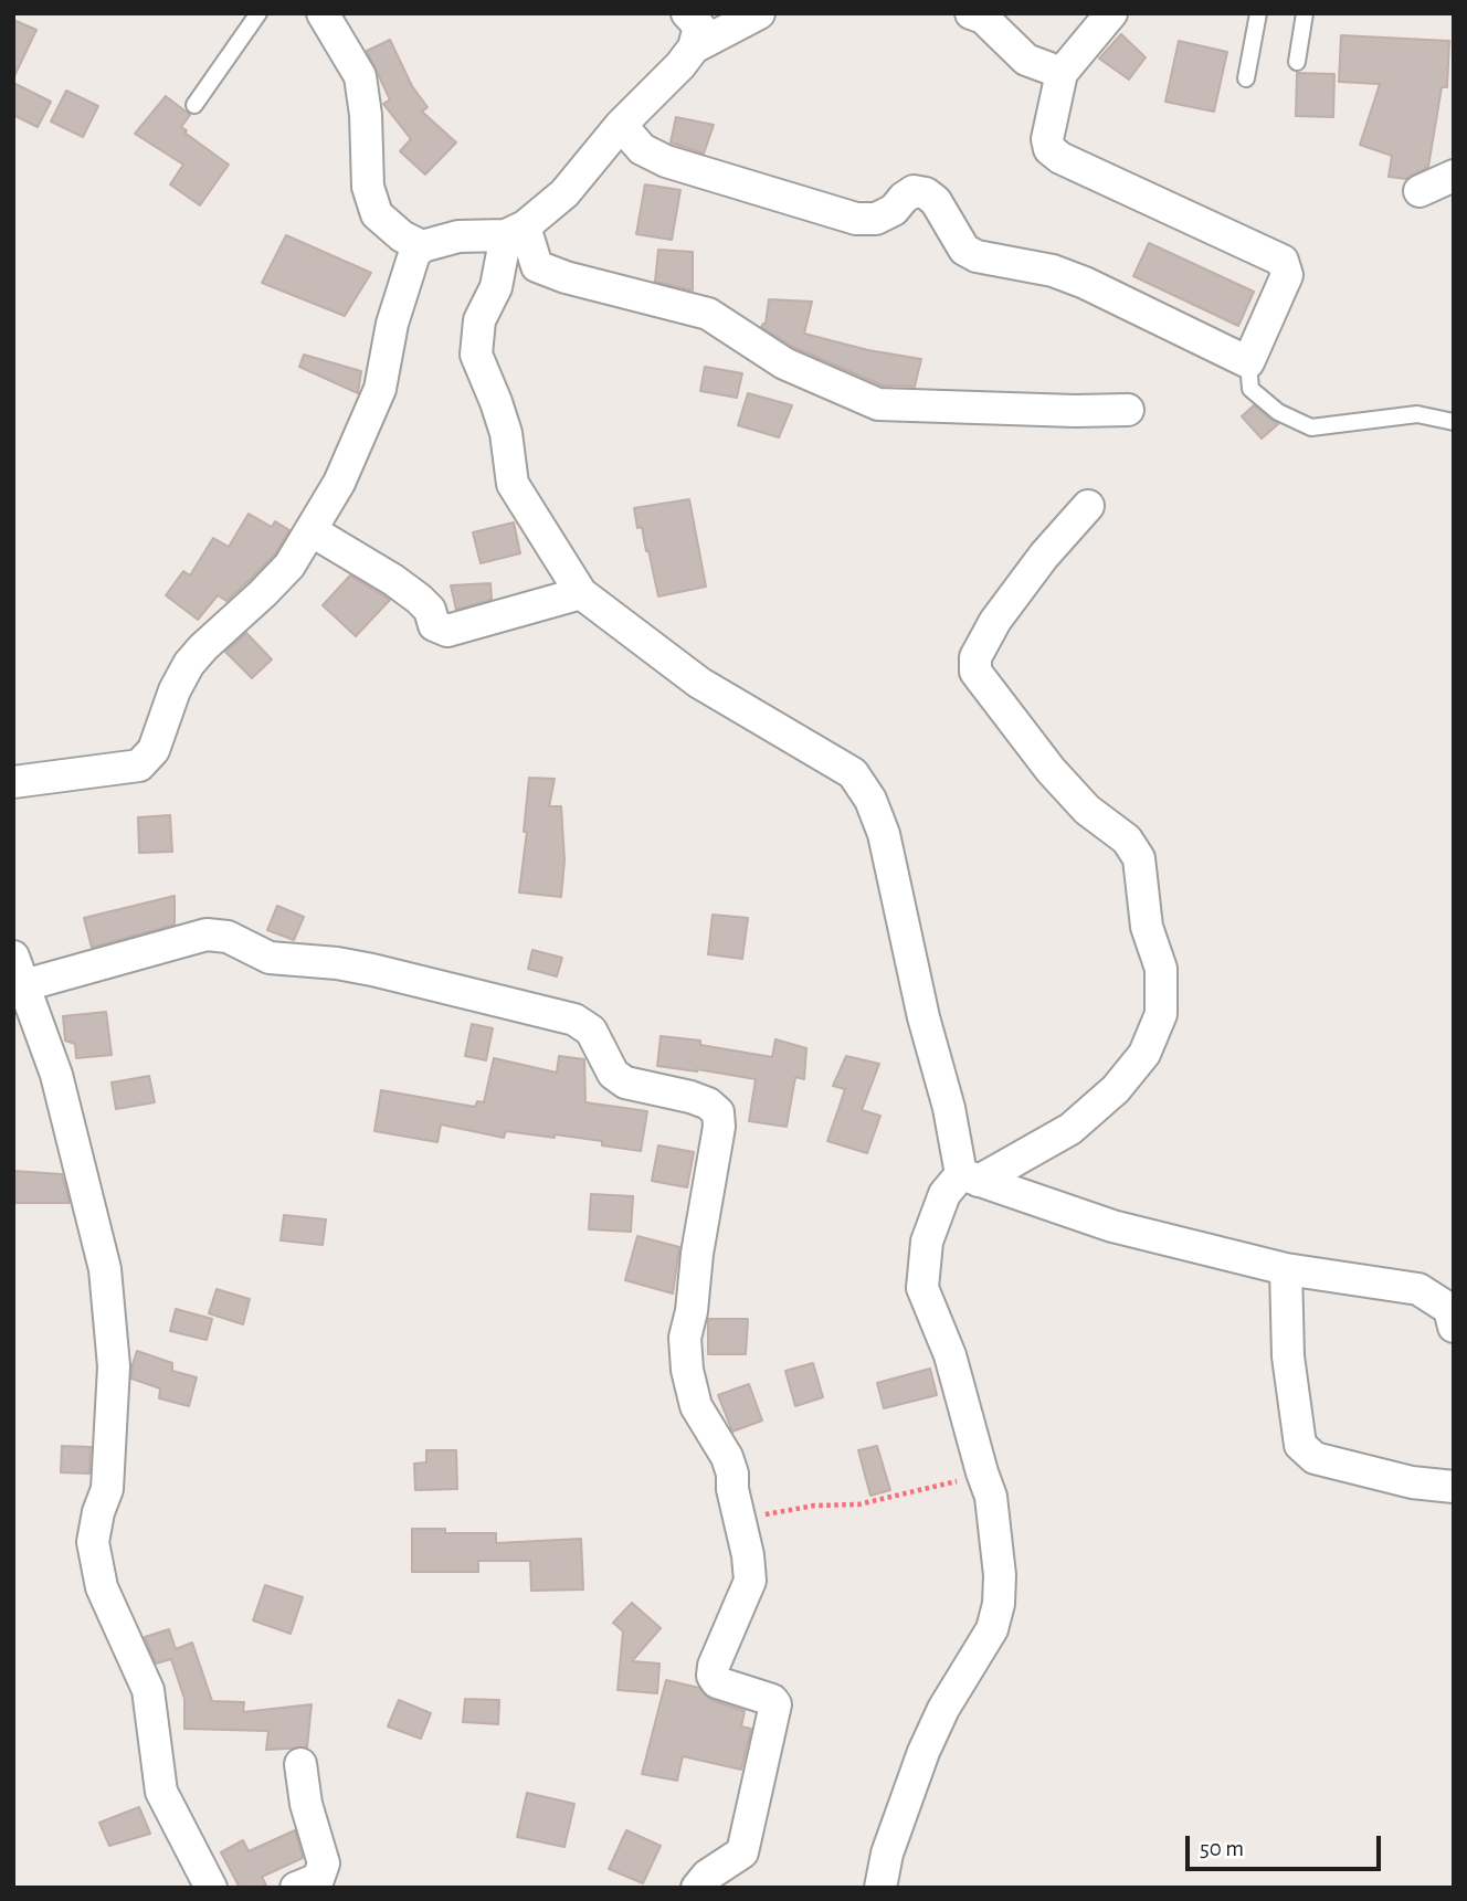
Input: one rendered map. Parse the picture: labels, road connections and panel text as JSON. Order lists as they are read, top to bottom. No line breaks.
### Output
{"scale_bar":"50 m"}
